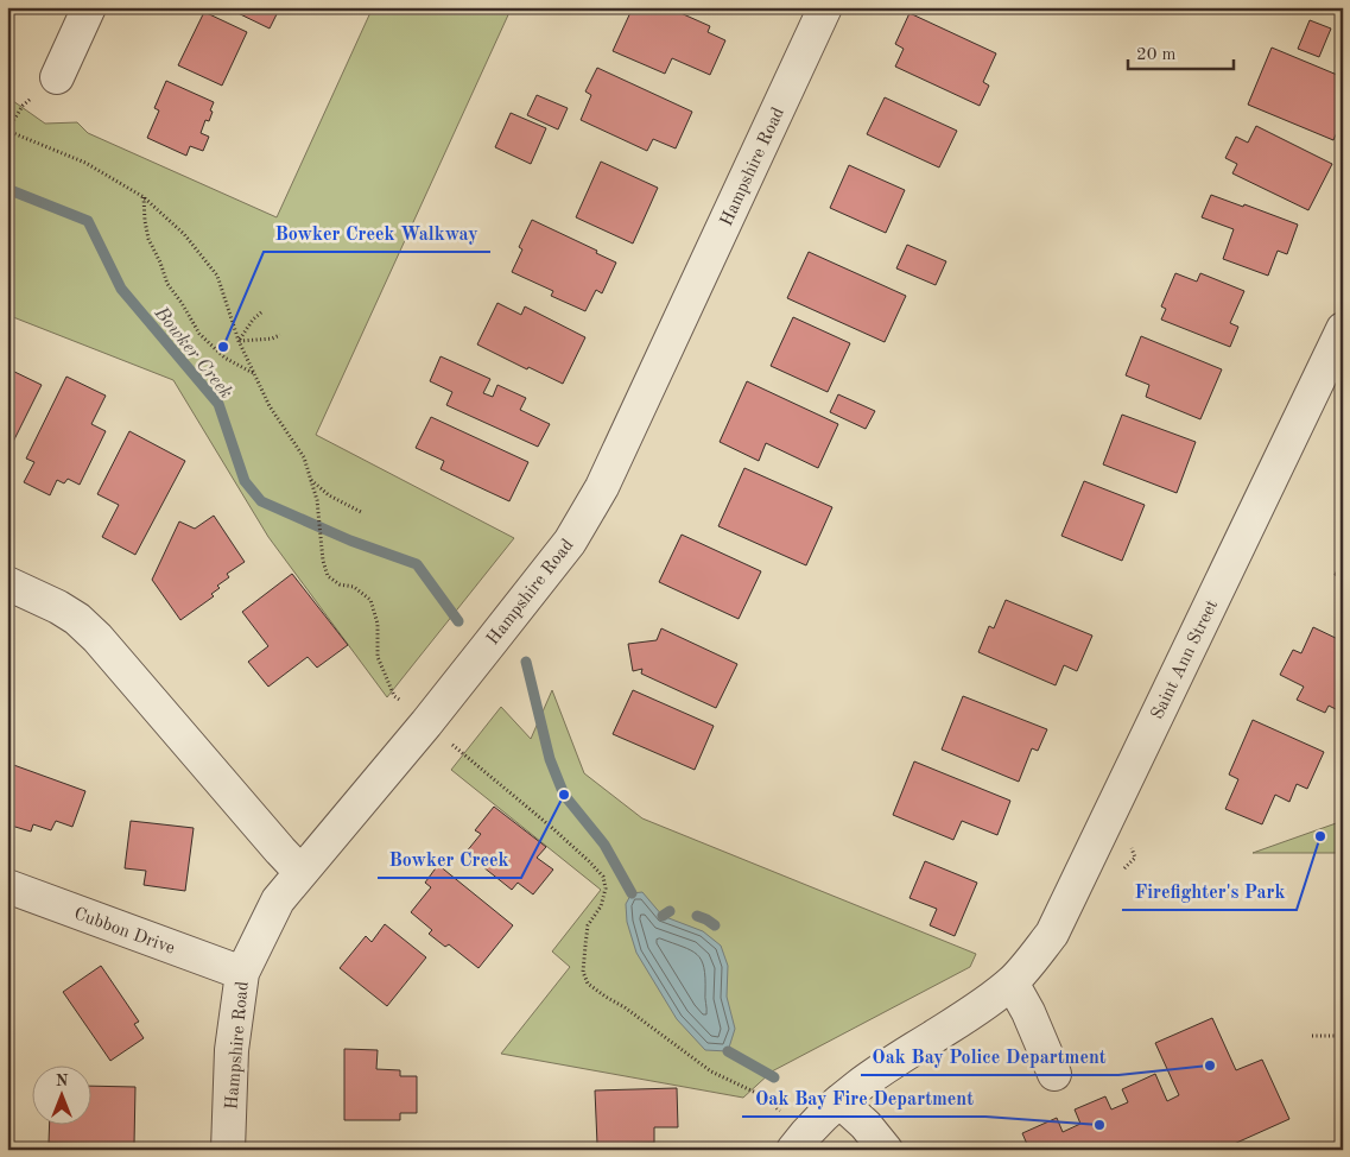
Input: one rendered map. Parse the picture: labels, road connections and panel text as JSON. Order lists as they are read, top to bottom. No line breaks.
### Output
{"streets":{"street":["Hampshire Road","Saint Ann Street","Cubbon Drive"]},"crossings":[["Hampshire Road","Cubbon Drive"]],"water":["Bowker Creek"],"places":["Bowker Creek Walkway","Bowker Creek","Firefighter's Park","Oak Bay Police Department","Oak Bay Fire Department"],"scale_bar":"20 m","north":"top"}
